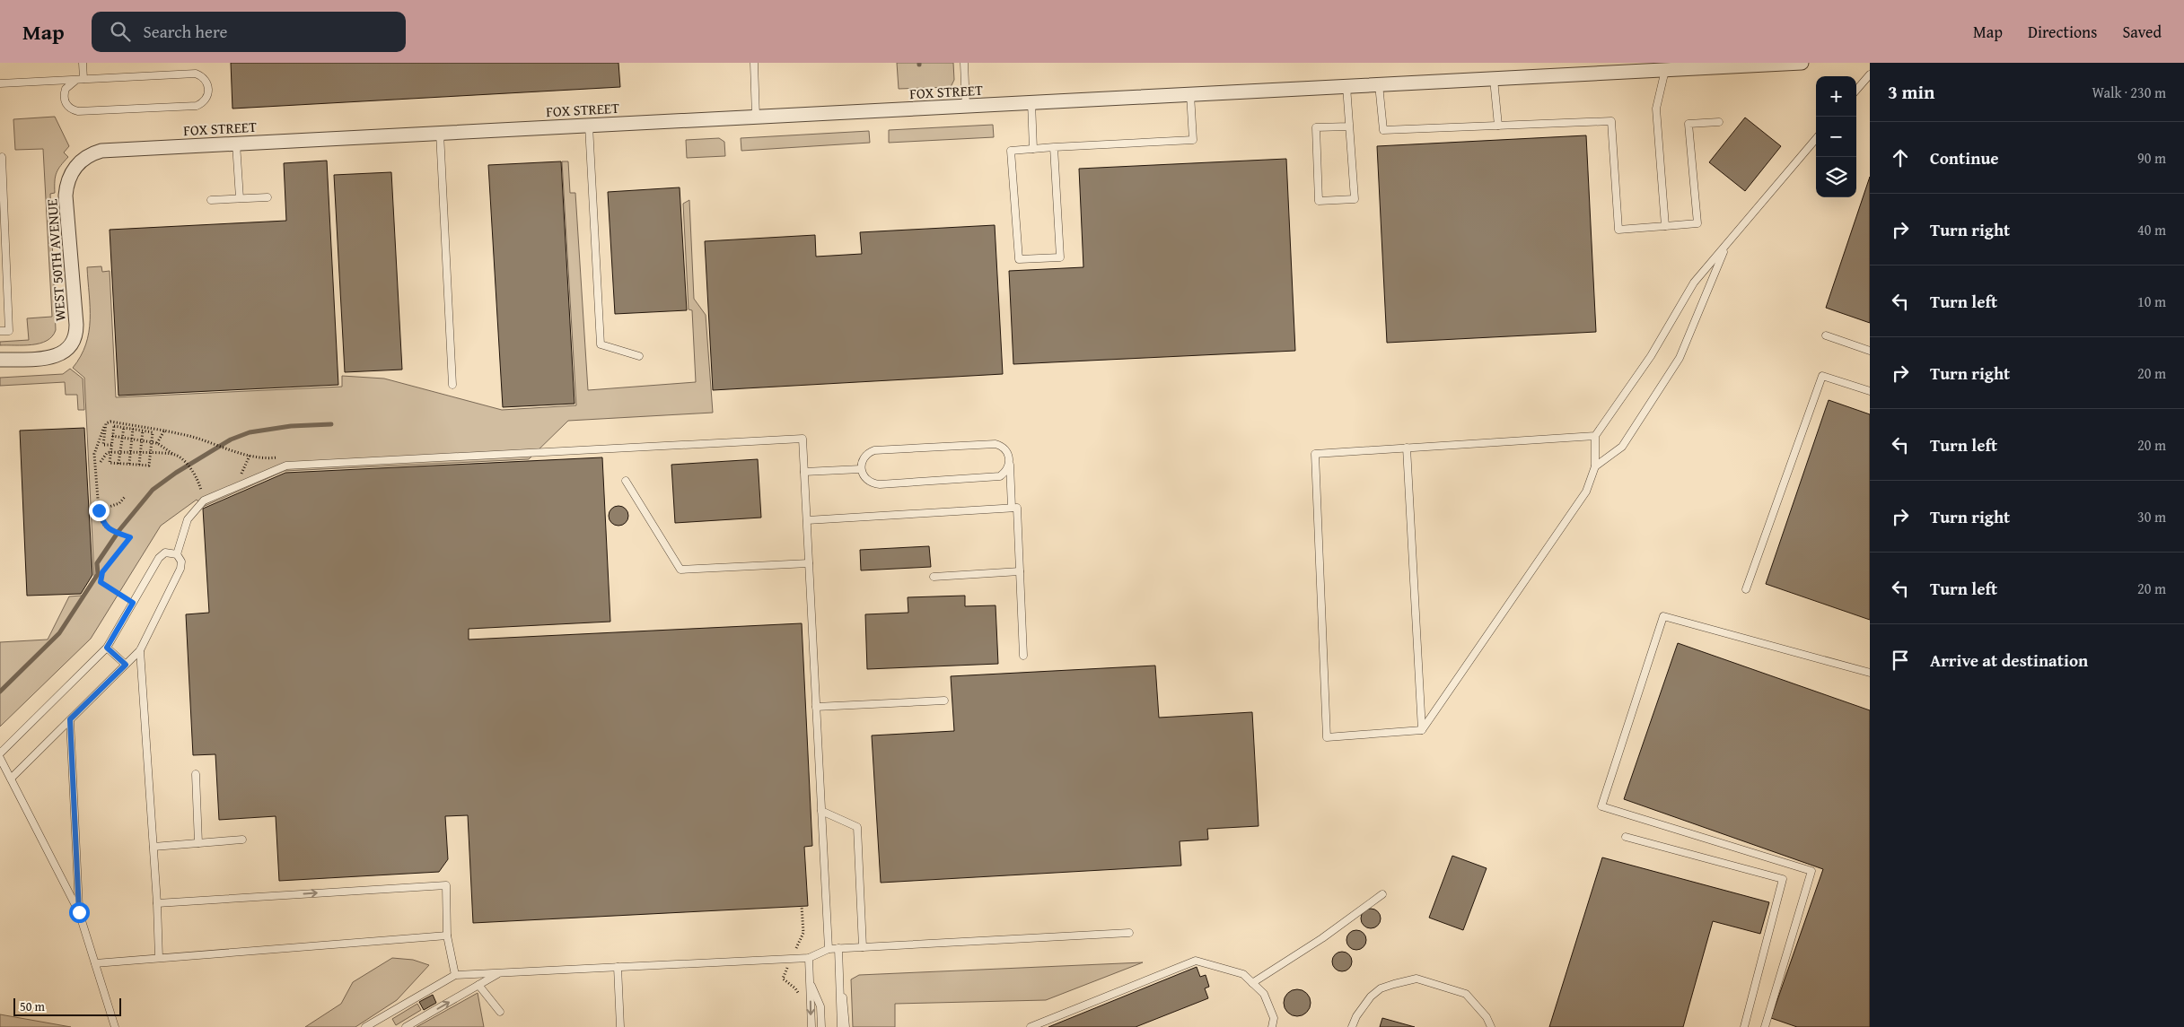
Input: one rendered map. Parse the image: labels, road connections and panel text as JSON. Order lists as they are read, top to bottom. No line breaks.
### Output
{"streets":{"street":["FOX STREET","WEST 50TH AVENUE"]},"crossings":[["FOX STREET","WEST 50TH AVENUE"]],"scale_bar":"50 m","page":{"header":"Map","search":"Search here","nav":["Map","Directions","Saved"],"heading":["3 min","Walk · 230 m"],"map_buttons":["+","−"],"list":[["Continue","90 m"],["Turn right","40 m"],["Turn left","10 m"],["Turn right","20 m"],["Turn left","20 m"],["Turn right","30 m"],["Turn left","20 m"],"Arrive at destination"],"scale":"50 m"}}
